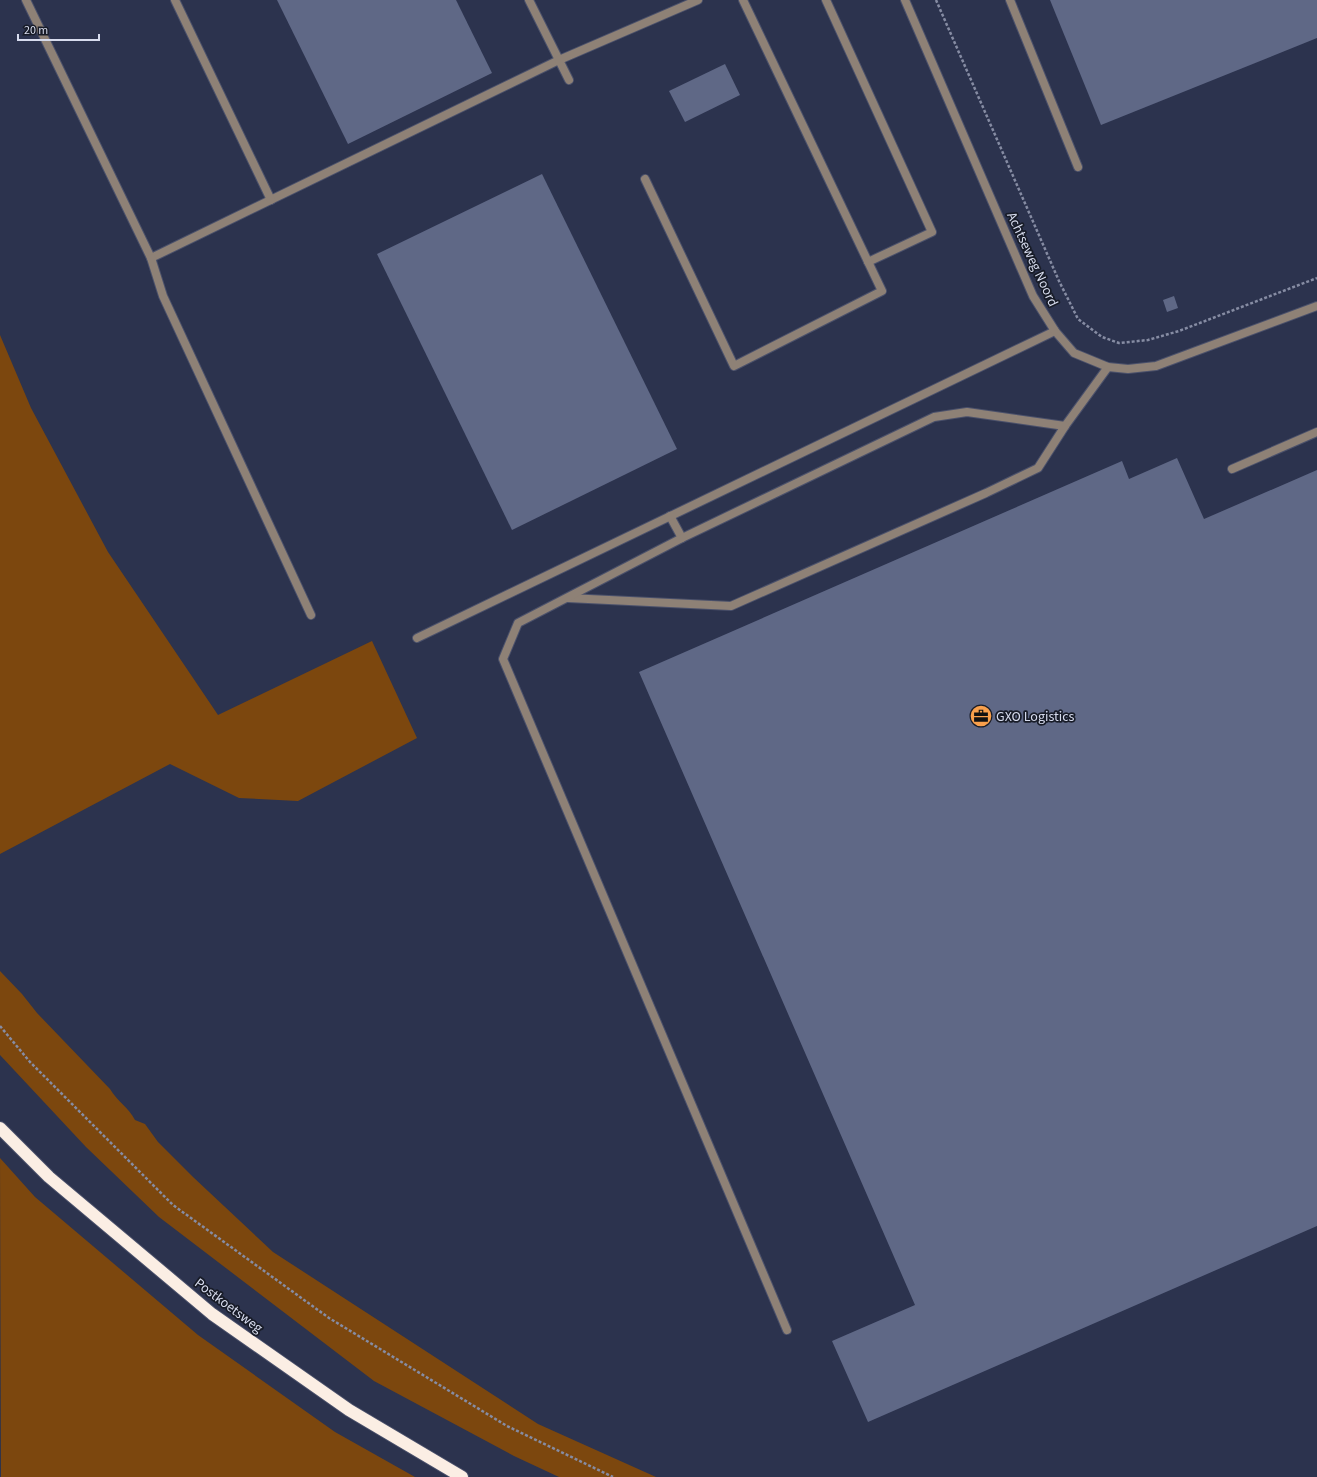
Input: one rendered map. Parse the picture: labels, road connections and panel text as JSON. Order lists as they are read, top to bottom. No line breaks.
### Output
{"streets":{"highway":["Postkoetsweg"],"street":["Achtseweg Noord"]},"places":{"office":["GXO Logistics"]},"scale_bar":"20 m"}
